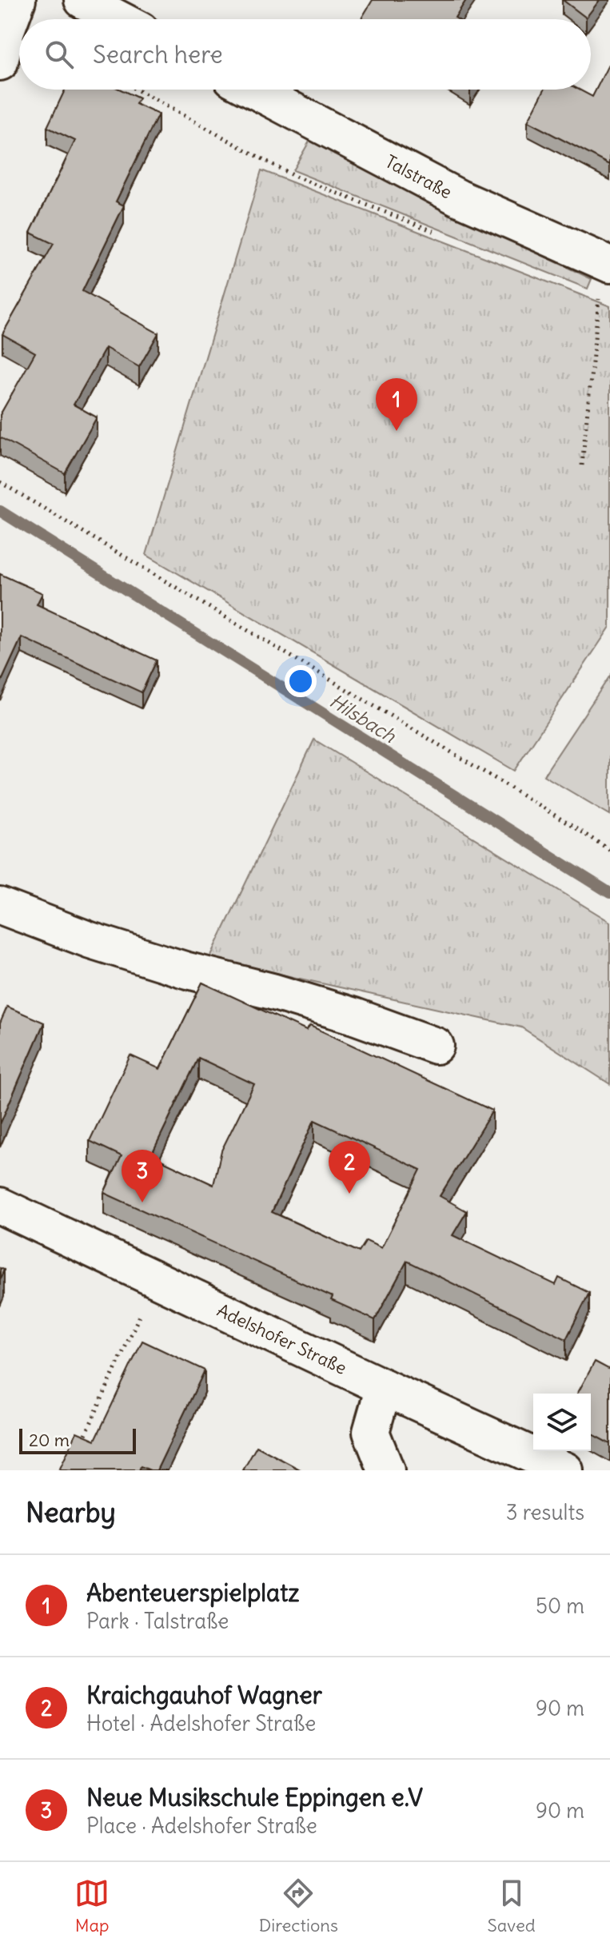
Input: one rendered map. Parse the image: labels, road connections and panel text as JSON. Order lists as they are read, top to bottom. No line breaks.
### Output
{"streets":{"street":["Talstraße","Adelshofer Straße"]},"water":["Hilsbach"],"scale_bar":"20 m","page":{"search":"Search here","pins":["1","2","3"],"scale":"20 m","heading":["Nearby","3 results"],"list":[{"mark":"1","name":"Abenteuerspielplatz","note":"Park · Talstraße","value":"50 m"},{"mark":"2","name":"Kraichgauhof Wagner","note":"Hotel · Adelshofer Straße","value":"90 m"},{"mark":"3","name":"Neue Musikschule Eppingen e.V","note":"Place · Adelshofer Straße","value":"90 m"}],"nav":["Map","Directions","Saved"]}}
